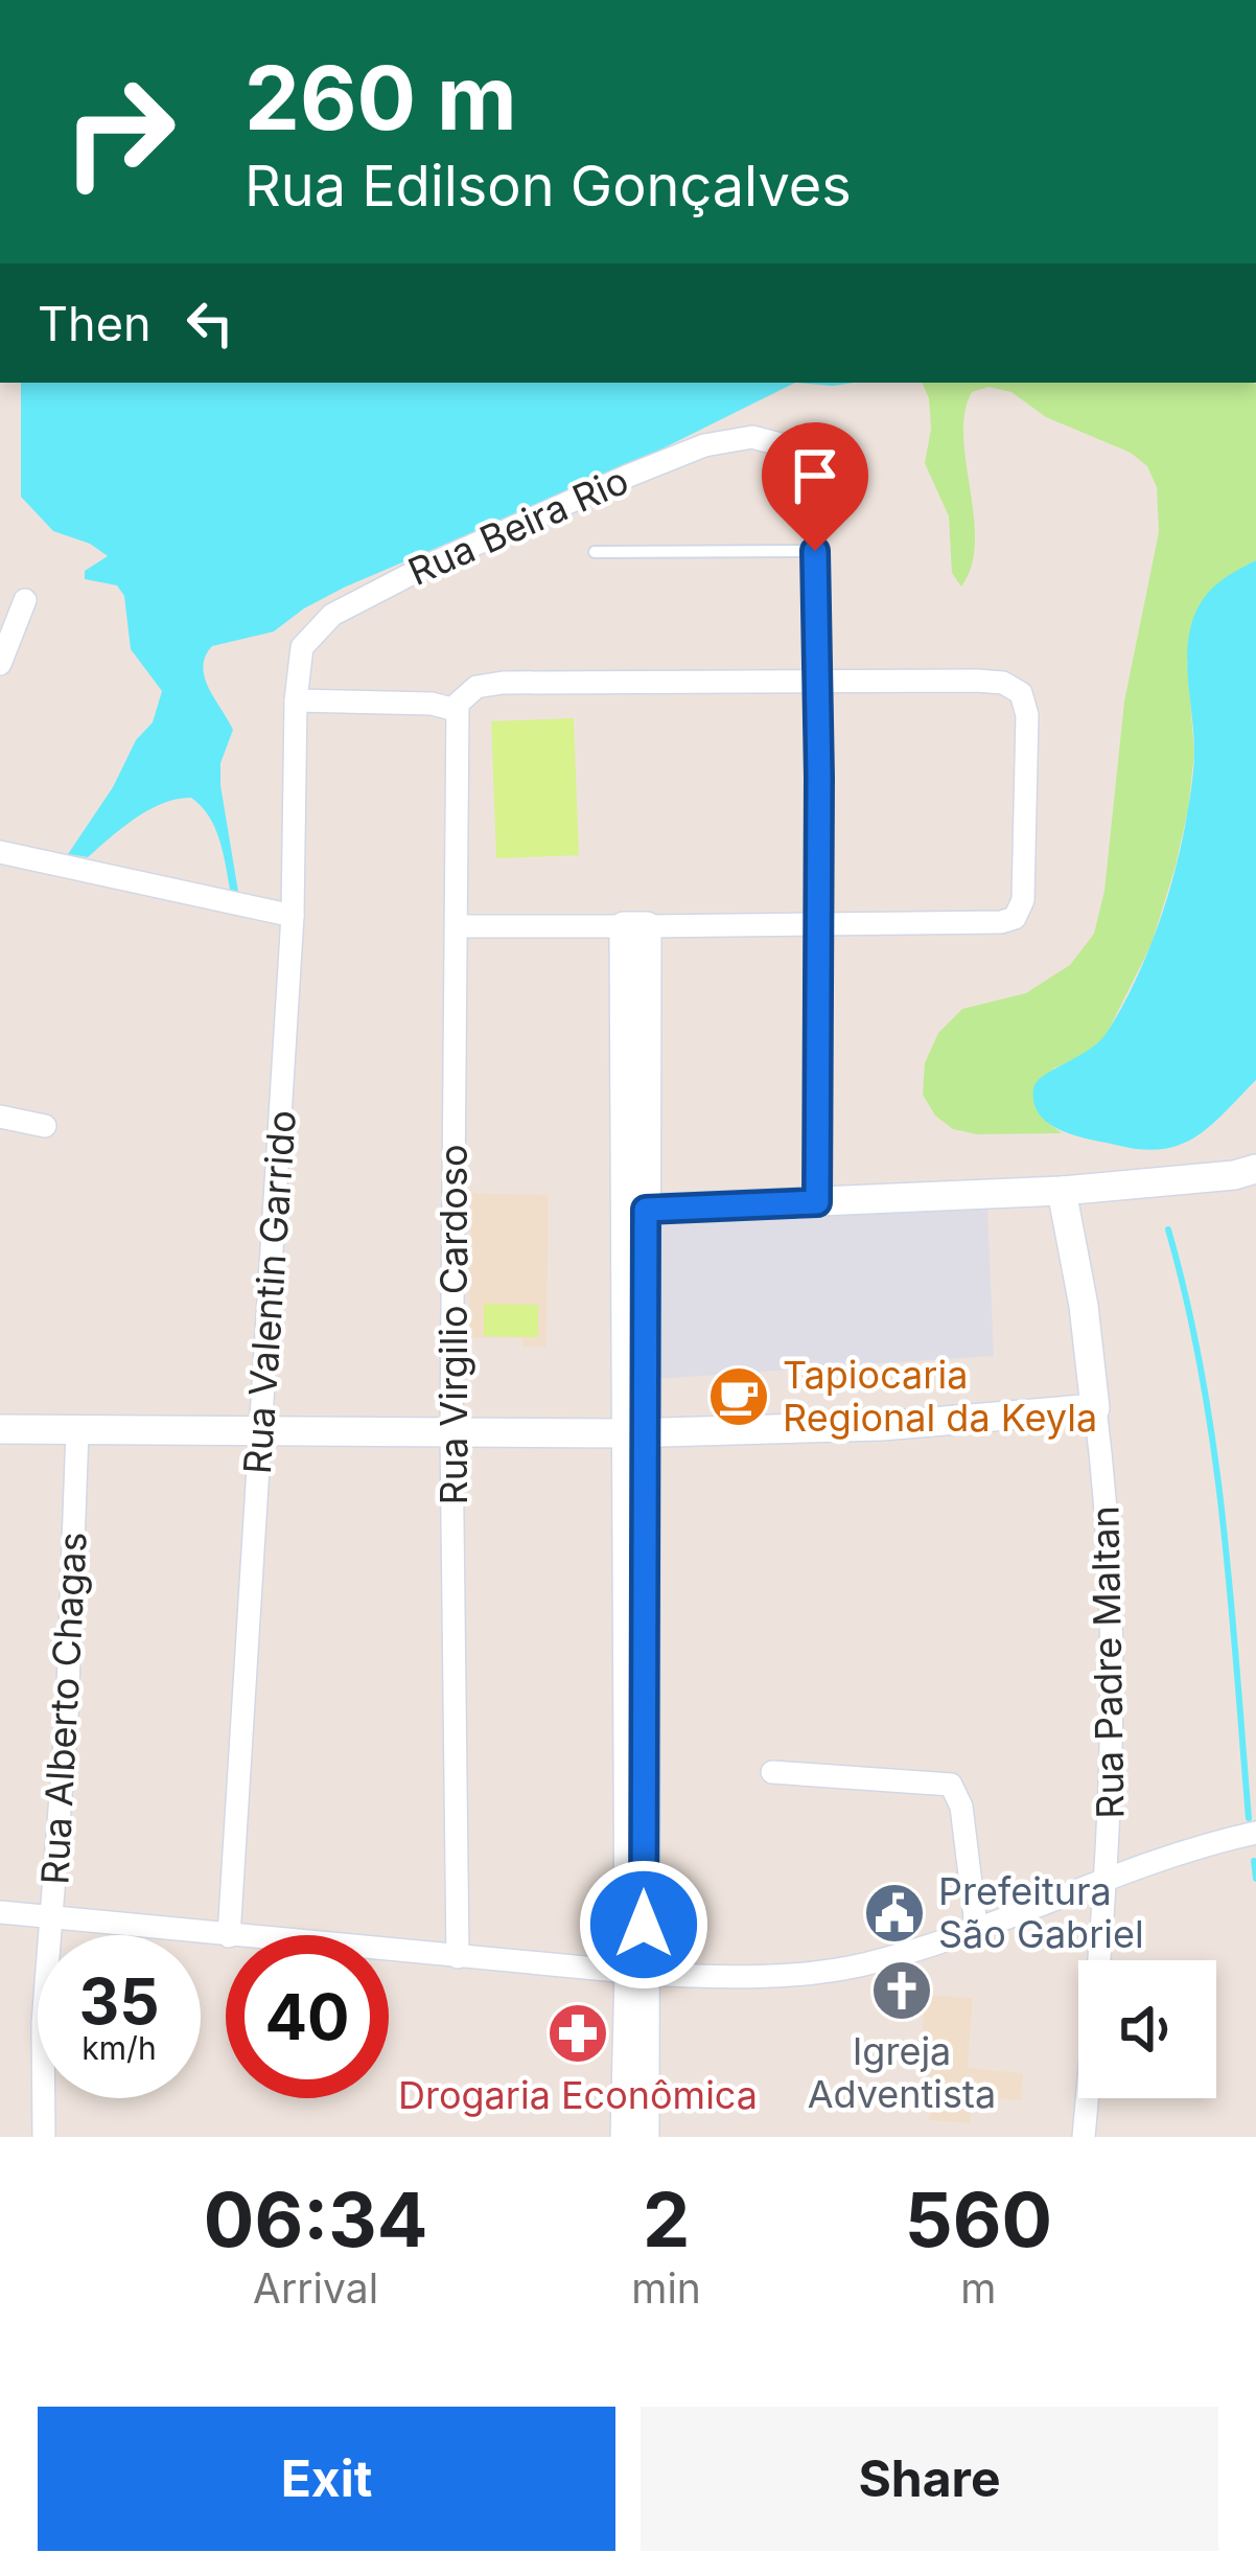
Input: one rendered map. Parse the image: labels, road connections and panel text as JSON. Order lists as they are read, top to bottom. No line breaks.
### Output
{"streets":{"street":["Rua Beira Rio","Rua Valentin Garrido","Rua Virgilio Cardoso","Rua Padre Maltan","Rua Alberto Chagas"]},"crossings":[["Rua Beira Rio","Rua Valentin Garrido"]],"places":{"cafe":["Tapiocaria Regional da Keyla"],"public building":["Prefeitura São Gabriel"],"church":["Igreja Adventista"],"pharmacy":["Drogaria Econômica"]},"page":{"turn":["260 m","Rua Edilson Gonçalves"],"then":"Then","speed":"35 km/h","limit":"40","eta":["06:34","Arrival","2","min","560","m"],"buttons":["Exit","Share"]}}
